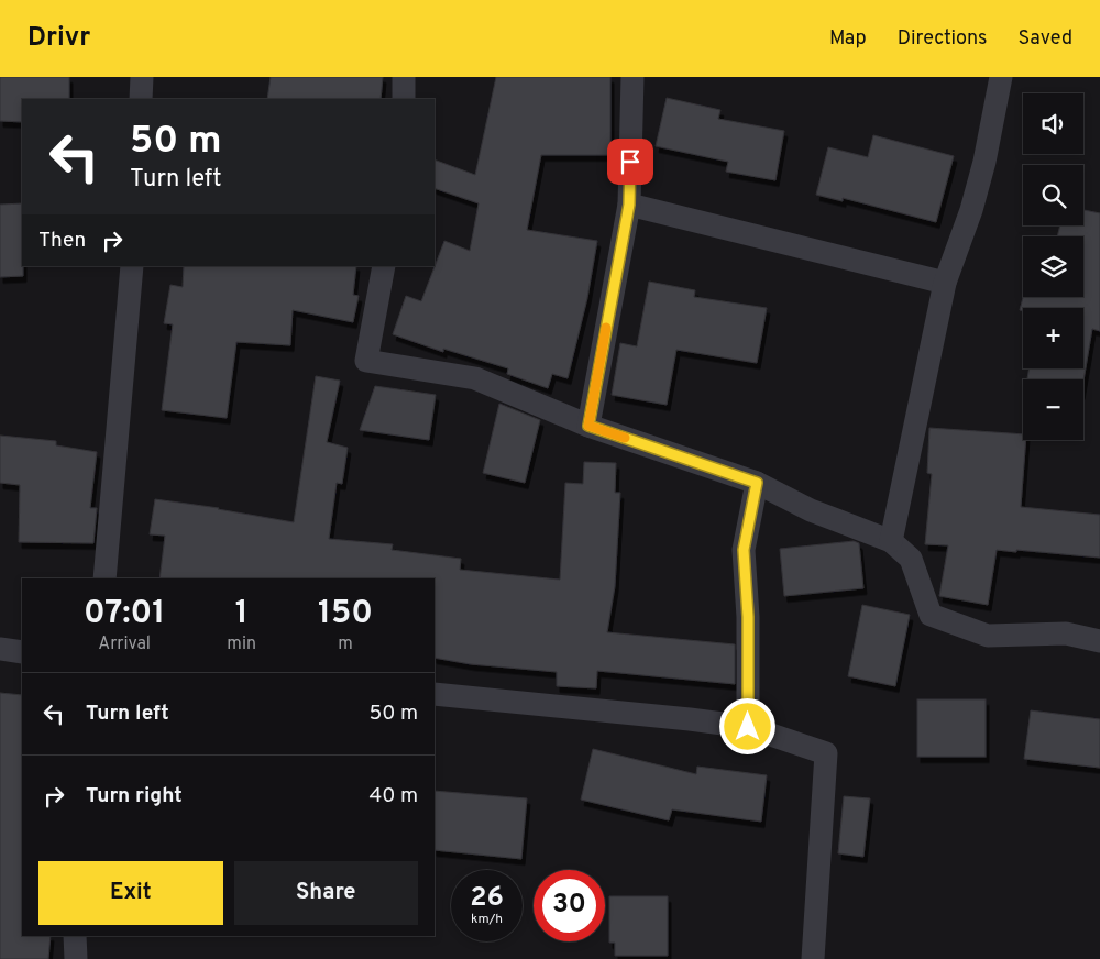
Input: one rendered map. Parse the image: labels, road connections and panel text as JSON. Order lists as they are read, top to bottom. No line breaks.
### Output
{"page":{"header":"Drivr","nav":["Map","Directions","Saved"],"map_buttons":["+","−"],"turn":["50 m","Turn left"],"then":"Then","eta":["07:01","Arrival","1","min","150","m"],"list":[{"name":"Turn left","value":"50 m"},{"name":"Turn right","value":"40 m"}],"buttons":["Exit","Share"],"speed":"26 km/h","limit":"30"}}
